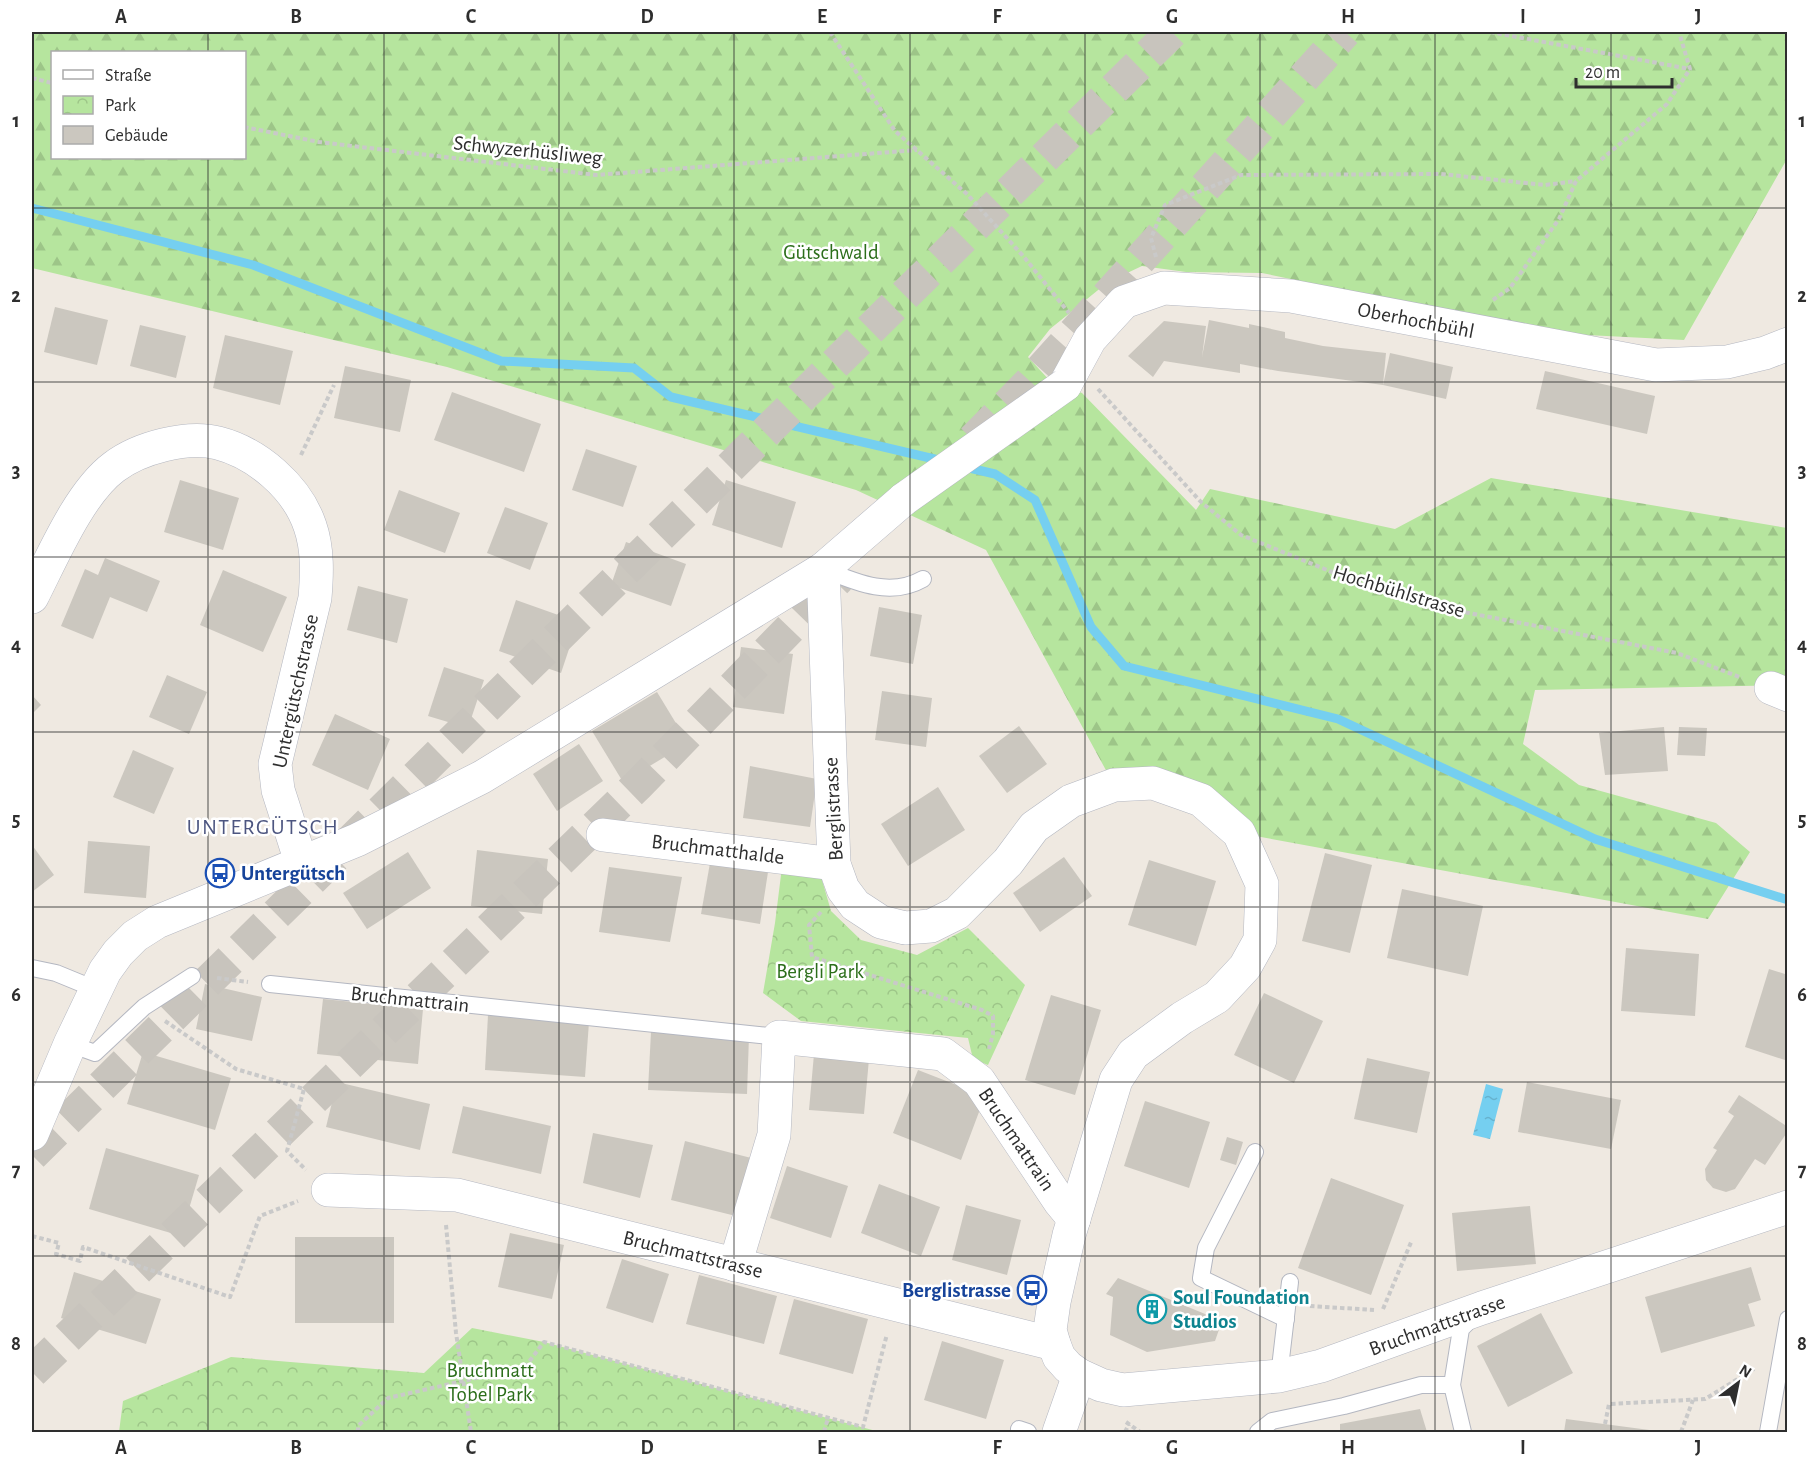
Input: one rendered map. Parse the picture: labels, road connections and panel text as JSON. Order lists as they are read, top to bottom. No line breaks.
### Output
{"streets":{"street":["Oberhochbühl","Untergütschstrasse","Berglistrasse","Bruchmatthalde","Bruchmattrain","Bruchmattstrasse"],"path":["Schwyzerhüsliweg","Hochbühlstrasse"]},"crossings":[["Schwyzerhüsliweg","Hochbühlstrasse"],["Oberhochbühl","Hochbühlstrasse"],["Berglistrasse","Bruchmatthalde"],["Berglistrasse","Bruchmattrain"],["Berglistrasse","Bruchmattstrasse"]],"districts":["UNTERGÜTSCH"],"parks":["Gütschwald","Bergli Park","Bruchmatt Tobel Park"],"places":{"bus stop":["Untergütsch","Berglistrasse"],"building":["Soul Foundation Studios"]},"legend":["Straße","Park","Gebäude"],"scale_bar":"20 m","north":"top right","grid":{"columns":["A","B","C","D","E","F","G","H","I","J"],"rows":["1","2","3","4","5","6","7","8"]}}
